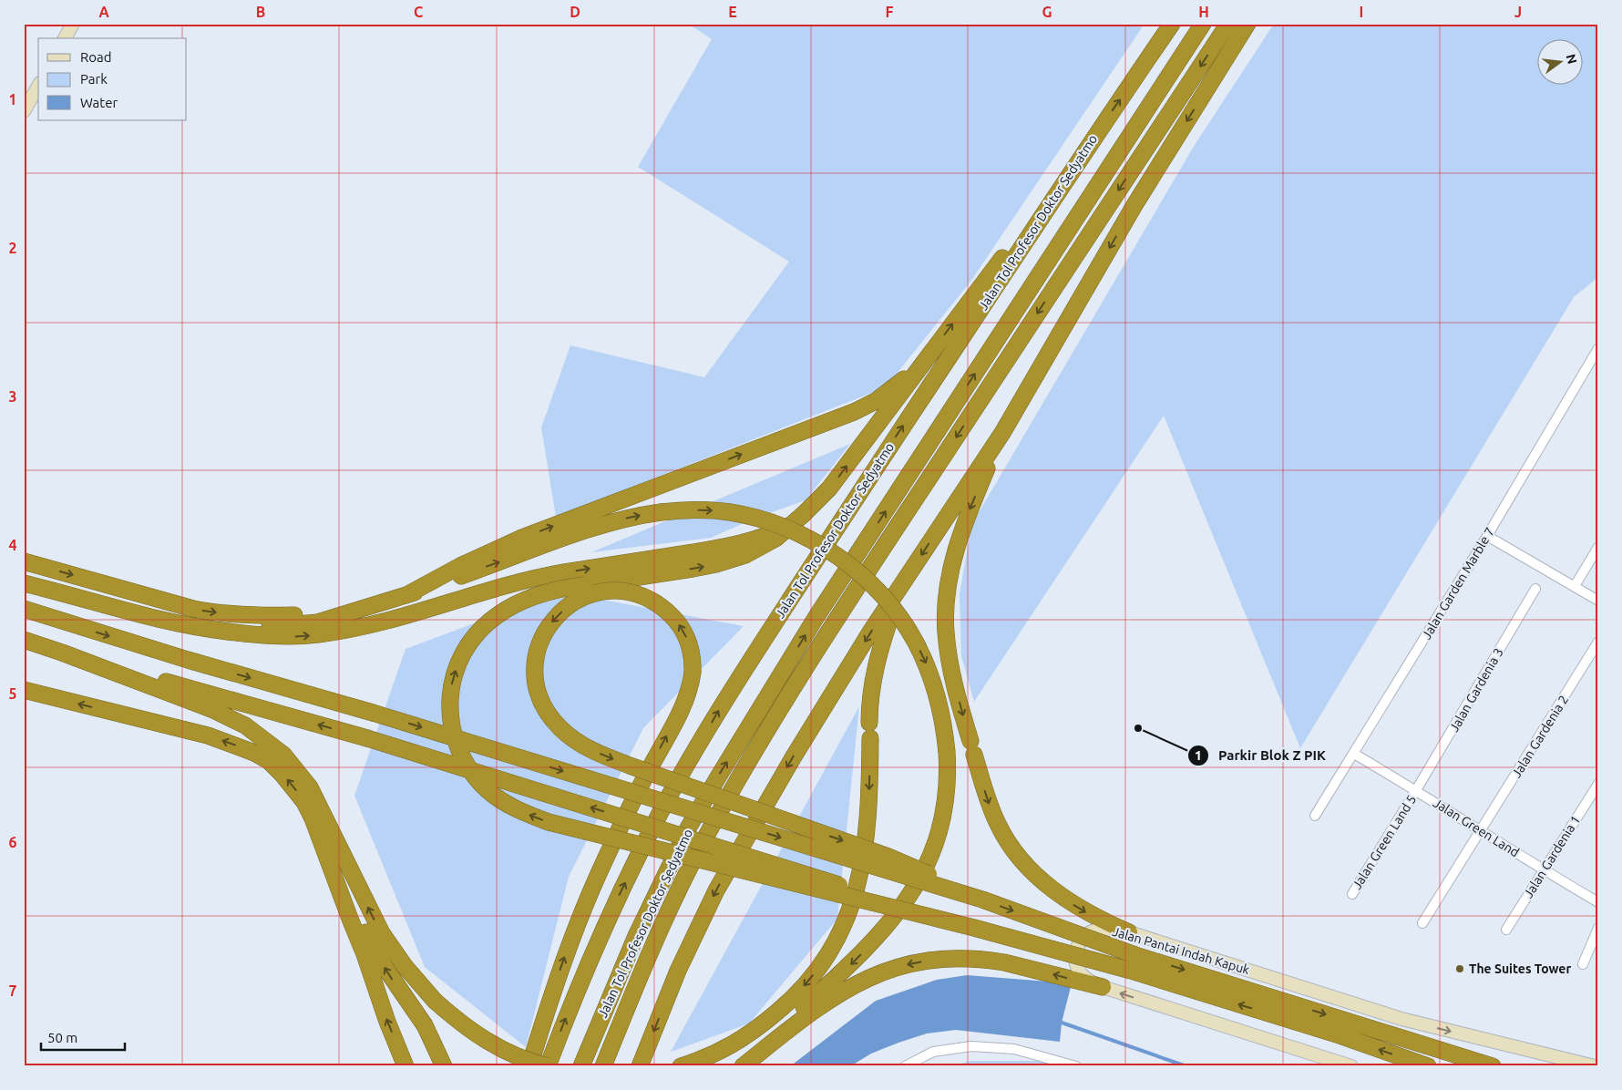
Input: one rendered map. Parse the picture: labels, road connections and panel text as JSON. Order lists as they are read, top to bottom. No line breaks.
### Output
{"streets":{"highway":["Jalan Tol Profesor Doktor Sedyatmo"],"main road":["Jalan Pantai Indah Kapuk"],"street":["Jalan Garden Marble 7","Jalan Gardenia 3","Jalan Gardenia 2","Jalan Green Land","Jalan Green Land 5","Jalan Gardenia 1"]},"crossings":[["Jalan Garden Marble 7","Jalan Green Land"],["Jalan Gardenia 3","Jalan Green Land"],["Jalan Gardenia 3","Jalan Green Land 5"],["Jalan Gardenia 2","Jalan Green Land"],["Jalan Green Land","Jalan Green Land 5"],["Jalan Green Land","Jalan Gardenia 1"]],"places":["Parkir Blok Z PIK","The Suites Tower"],"legend":["Road","Park","Water"],"scale_bar":"50 m","north":"right","grid":{"columns":["A","B","C","D","E","F","G","H","I","J"],"rows":["1","2","3","4","5","6","7"]}}
